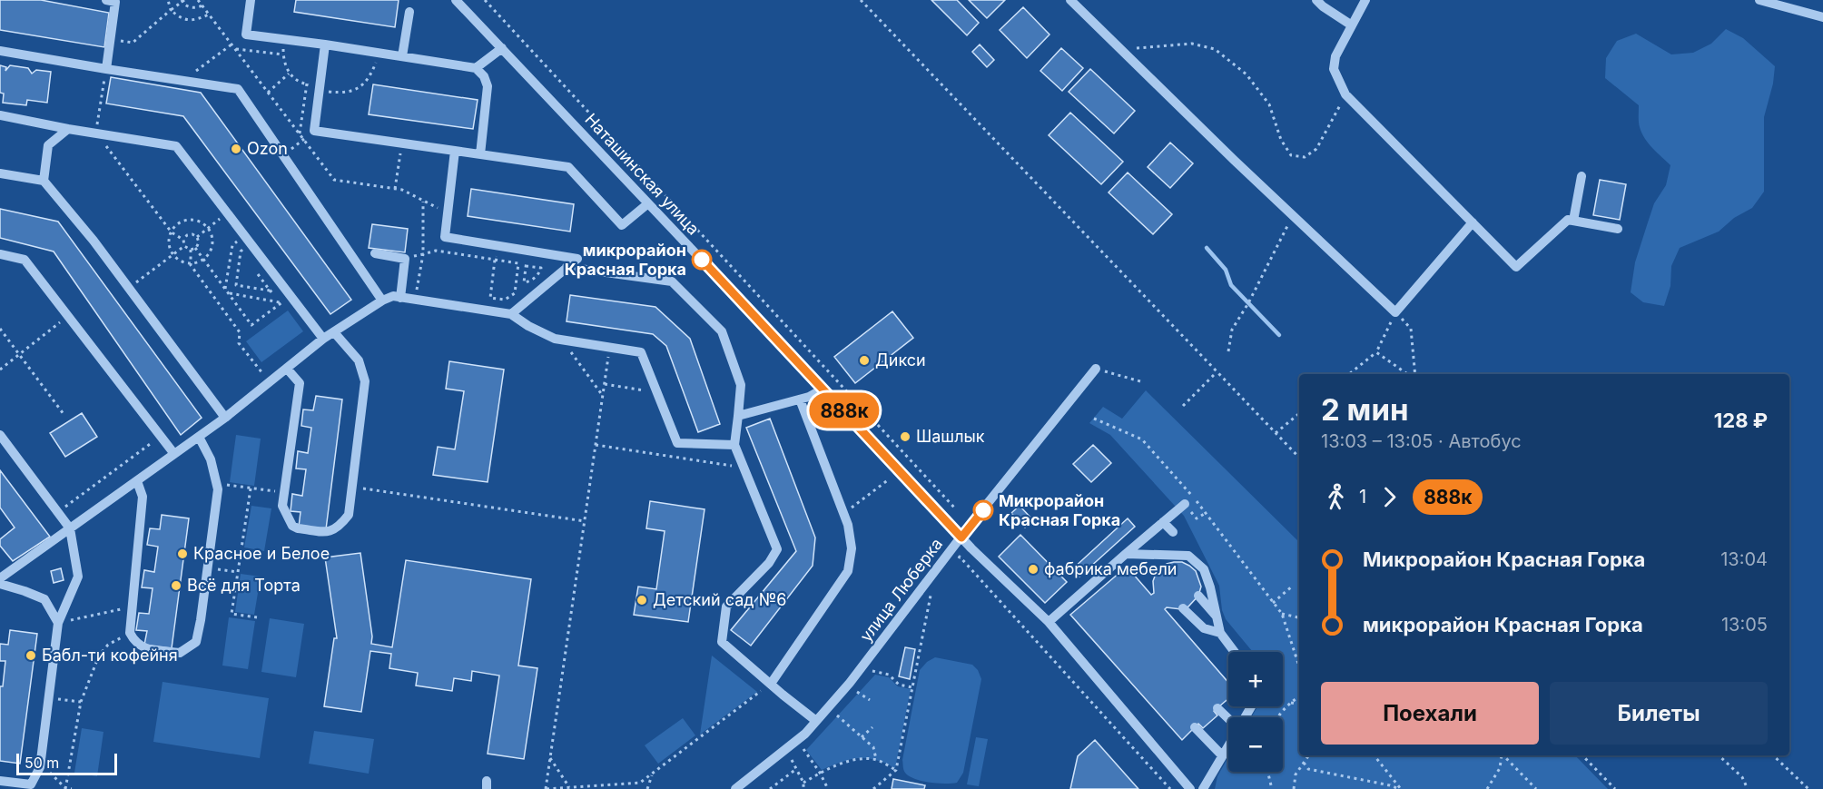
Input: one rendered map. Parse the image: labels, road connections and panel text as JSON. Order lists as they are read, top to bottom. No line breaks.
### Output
{"streets":{"street":["Наташинская улица","улица Люберка"]},"crossings":[["Наташинская улица","улица Люберка"]],"places":["Ozon","микрорайон Красная Горка","Дикси","Шашлык","Микрорайон Красная Горка","Красное и Белое","фабрика мебели","Всё для Торта","Детский сад №6","Бабл-ти кофейня"],"lines":["bus line 888к"],"scale_bar":"50 m","page":{"on_map":"888к","heading":["2 мин","13:03 – 13:05 · Автобус","128 ₽"],"legs":["1","888к"],"list":[{"name":"Микрорайон Красная Горка","value":"13:04"},{"name":"микрорайон Красная Горка","value":"13:05"}],"map_buttons":["+","−"],"buttons":["Поехали","Билеты"],"scale":"50 m"}}
